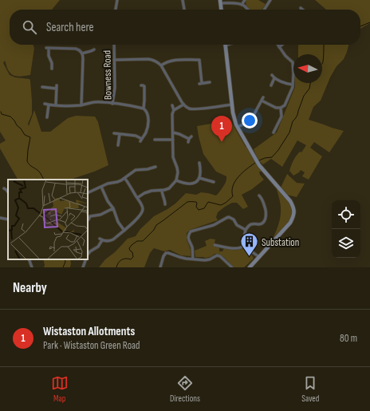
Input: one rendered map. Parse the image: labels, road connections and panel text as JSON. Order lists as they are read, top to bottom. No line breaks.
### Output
{"streets":{"street":["Bowness Road"]},"places":{"building":["Substation"]},"north":"left","page":{"search":"Search here","pins":"1","heading":"Nearby","list":[{"mark":"1","name":"Wistaston Allotments","note":"Park · Wistaston Green Road","value":"80 m"}],"nav":["Map","Directions","Saved"]}}
